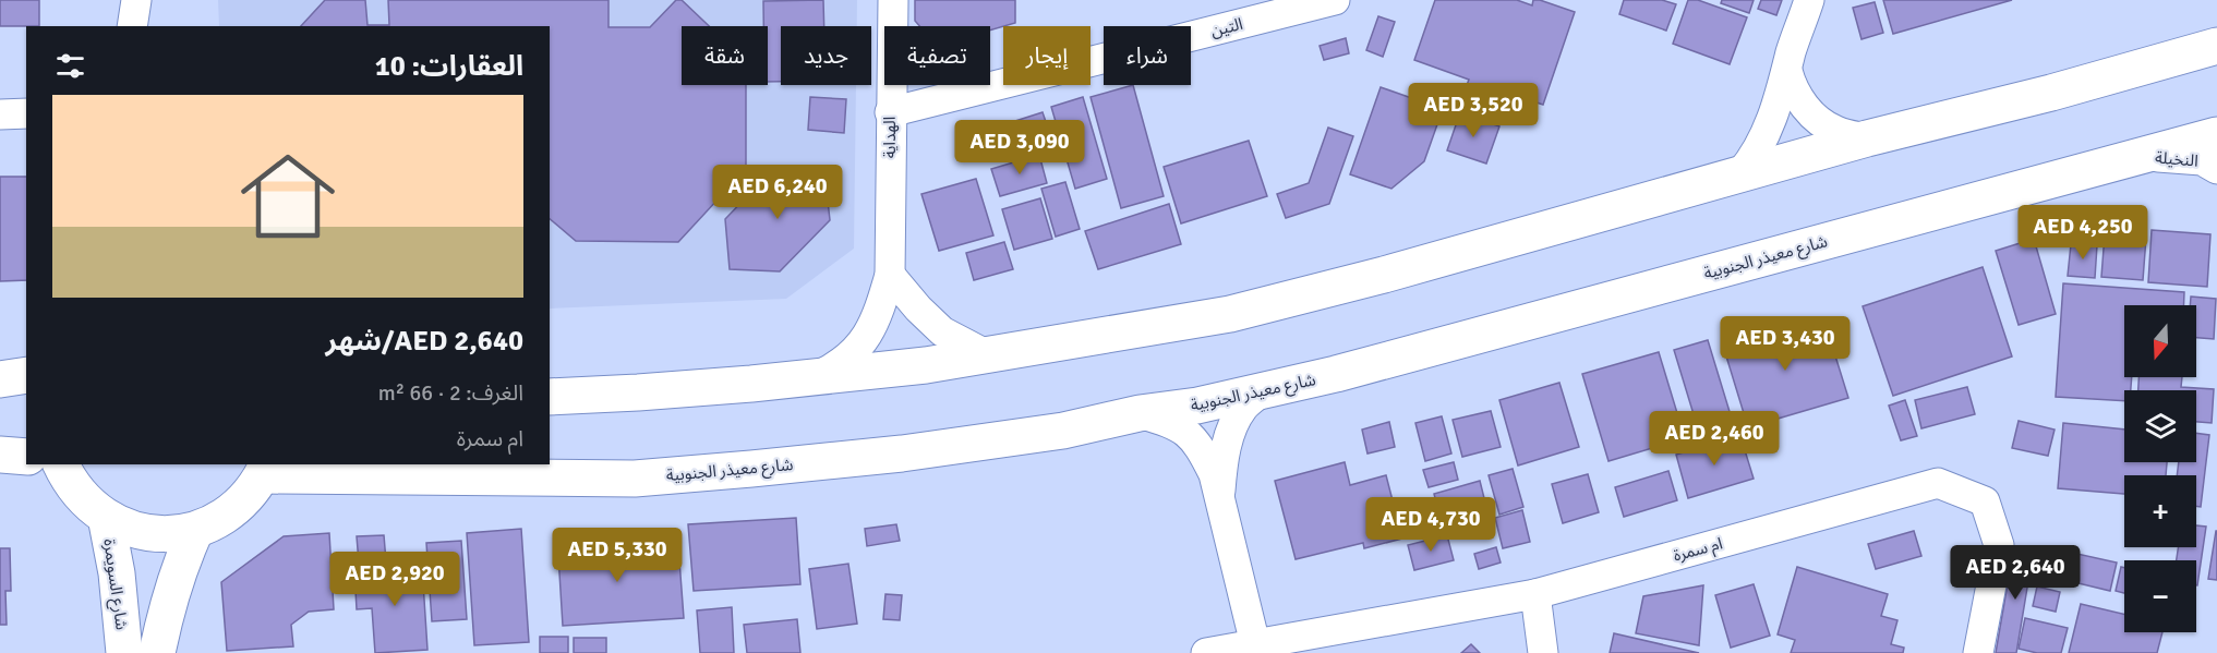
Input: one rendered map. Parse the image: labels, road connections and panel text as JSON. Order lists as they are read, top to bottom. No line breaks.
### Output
{"streets":{"street":["التين","الهداية","النخيلة","شارع معيذر الجنوبية","ام سمرة","شارع السويمرة"]},"crossings":[["التين","الهداية"],["النخيلة","شارع معيذر الجنوبية"]],"north":"bottom","page":{"chip":["شراء","إيجار","تصفية","جديد","شقة"],"heading":"العقارات: 10","price":["AED 3,520","AED 3,090","AED 6,240","AED 4,250","AED 3,430","AED 2,460","AED 4,730","AED 5,330","AED 2,640","AED 2,920"],"list":[{"name":"AED 2,640/شهر","note":"الغرف: 2 · 66 m² · ام سمرة"}],"map_buttons":["+","−"]}}
